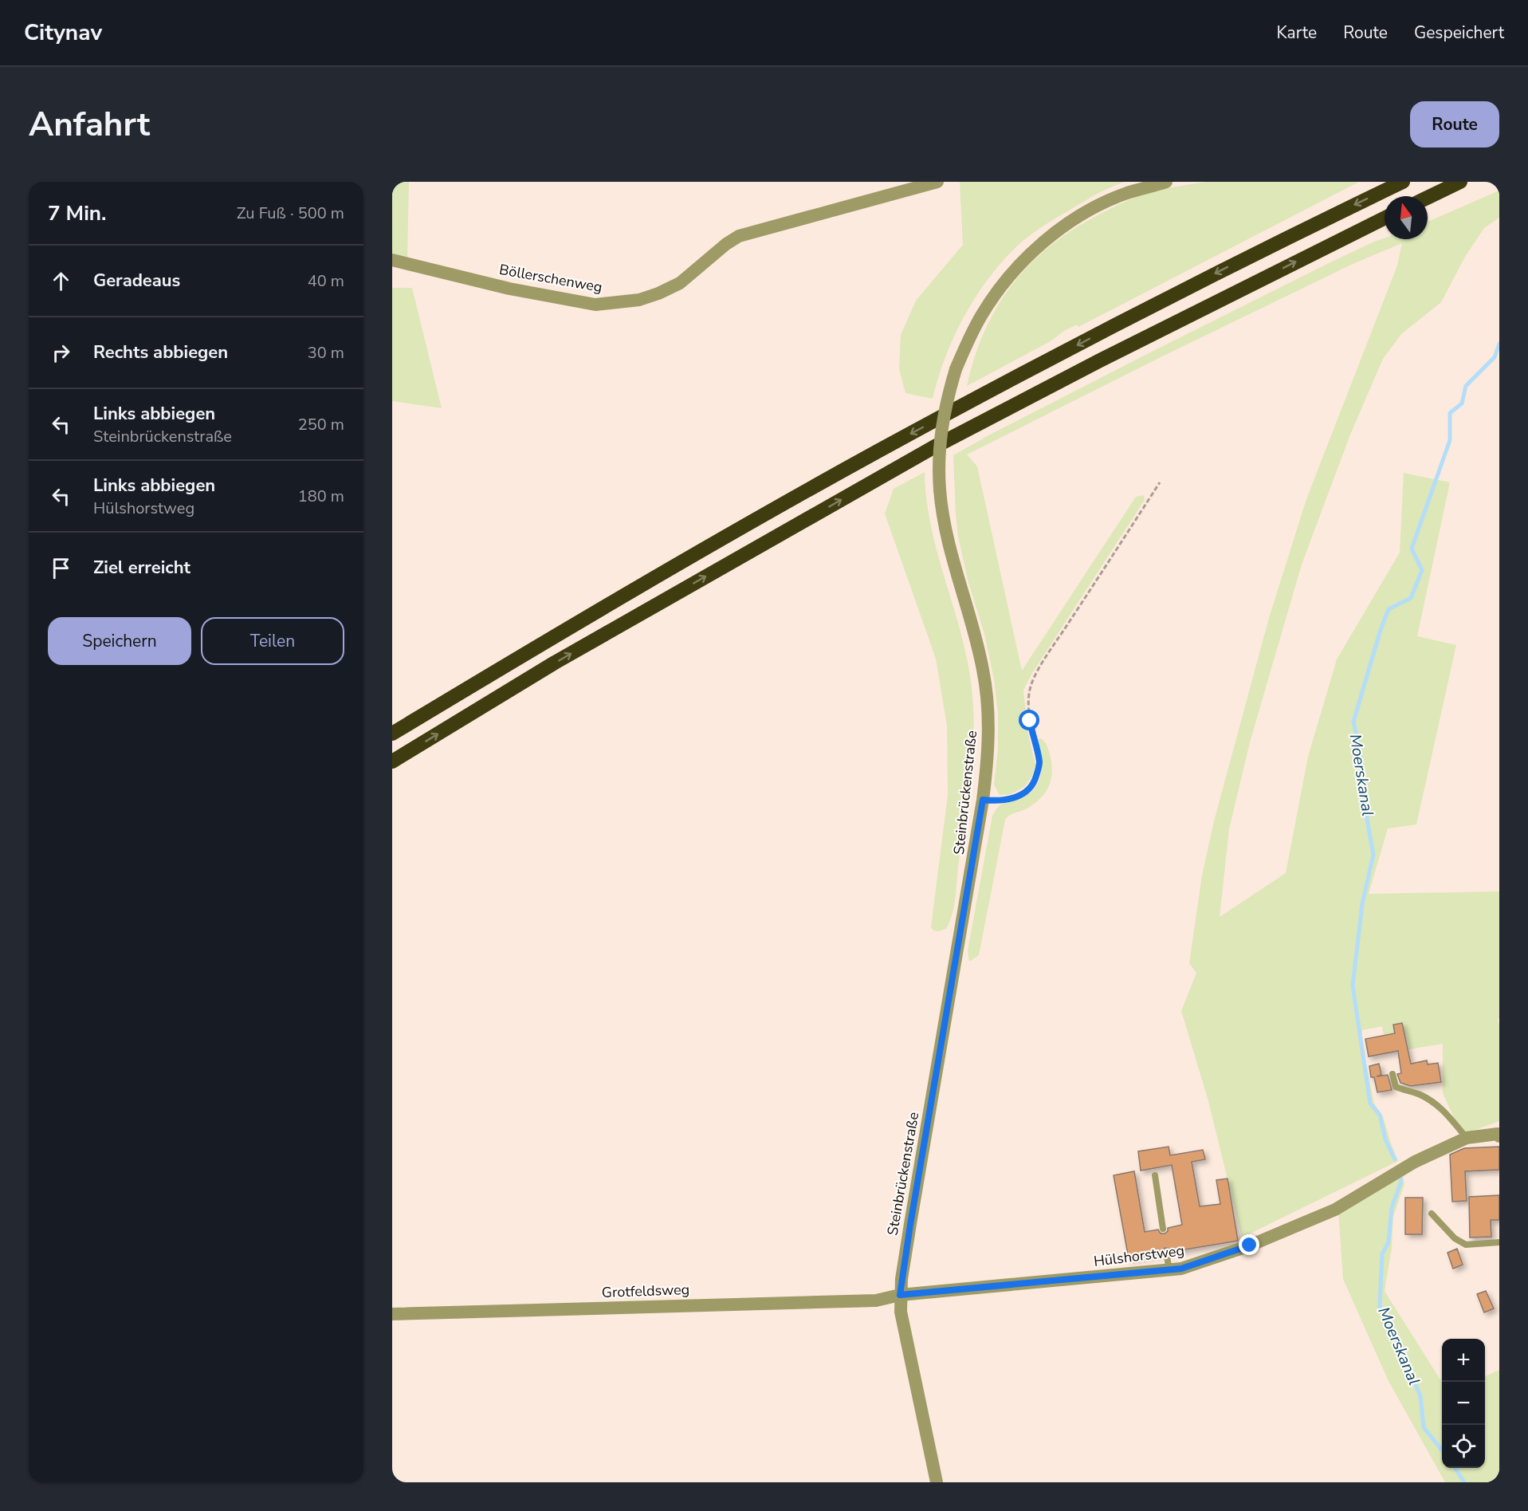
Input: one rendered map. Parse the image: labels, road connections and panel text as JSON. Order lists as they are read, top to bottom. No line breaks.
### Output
{"streets":{"street":["Böllerschenweg","Steinbrückenstraße","Hülshorstweg","Grotfeldsweg"]},"crossings":[["Steinbrückenstraße","Hülshorstweg"],["Steinbrückenstraße","Grotfeldsweg"],["Hülshorstweg","Grotfeldsweg"]],"water":["Moerskanal"],"north":"top","page":{"header":"Citynav","nav":["Karte","Route","Gespeichert"],"buttons":["Route",["Speichern","Teilen"]],"title":"Anfahrt","heading":["7 Min.","Zu Fuß · 500 m"],"list":[["Geradeaus","40 m"],["Rechts abbiegen","30 m"],["Links abbiegen","Steinbrückenstraße","250 m"],["Links abbiegen","Hülshorstweg","180 m"],"Ziel erreicht"],"map_buttons":["+","−"]}}
